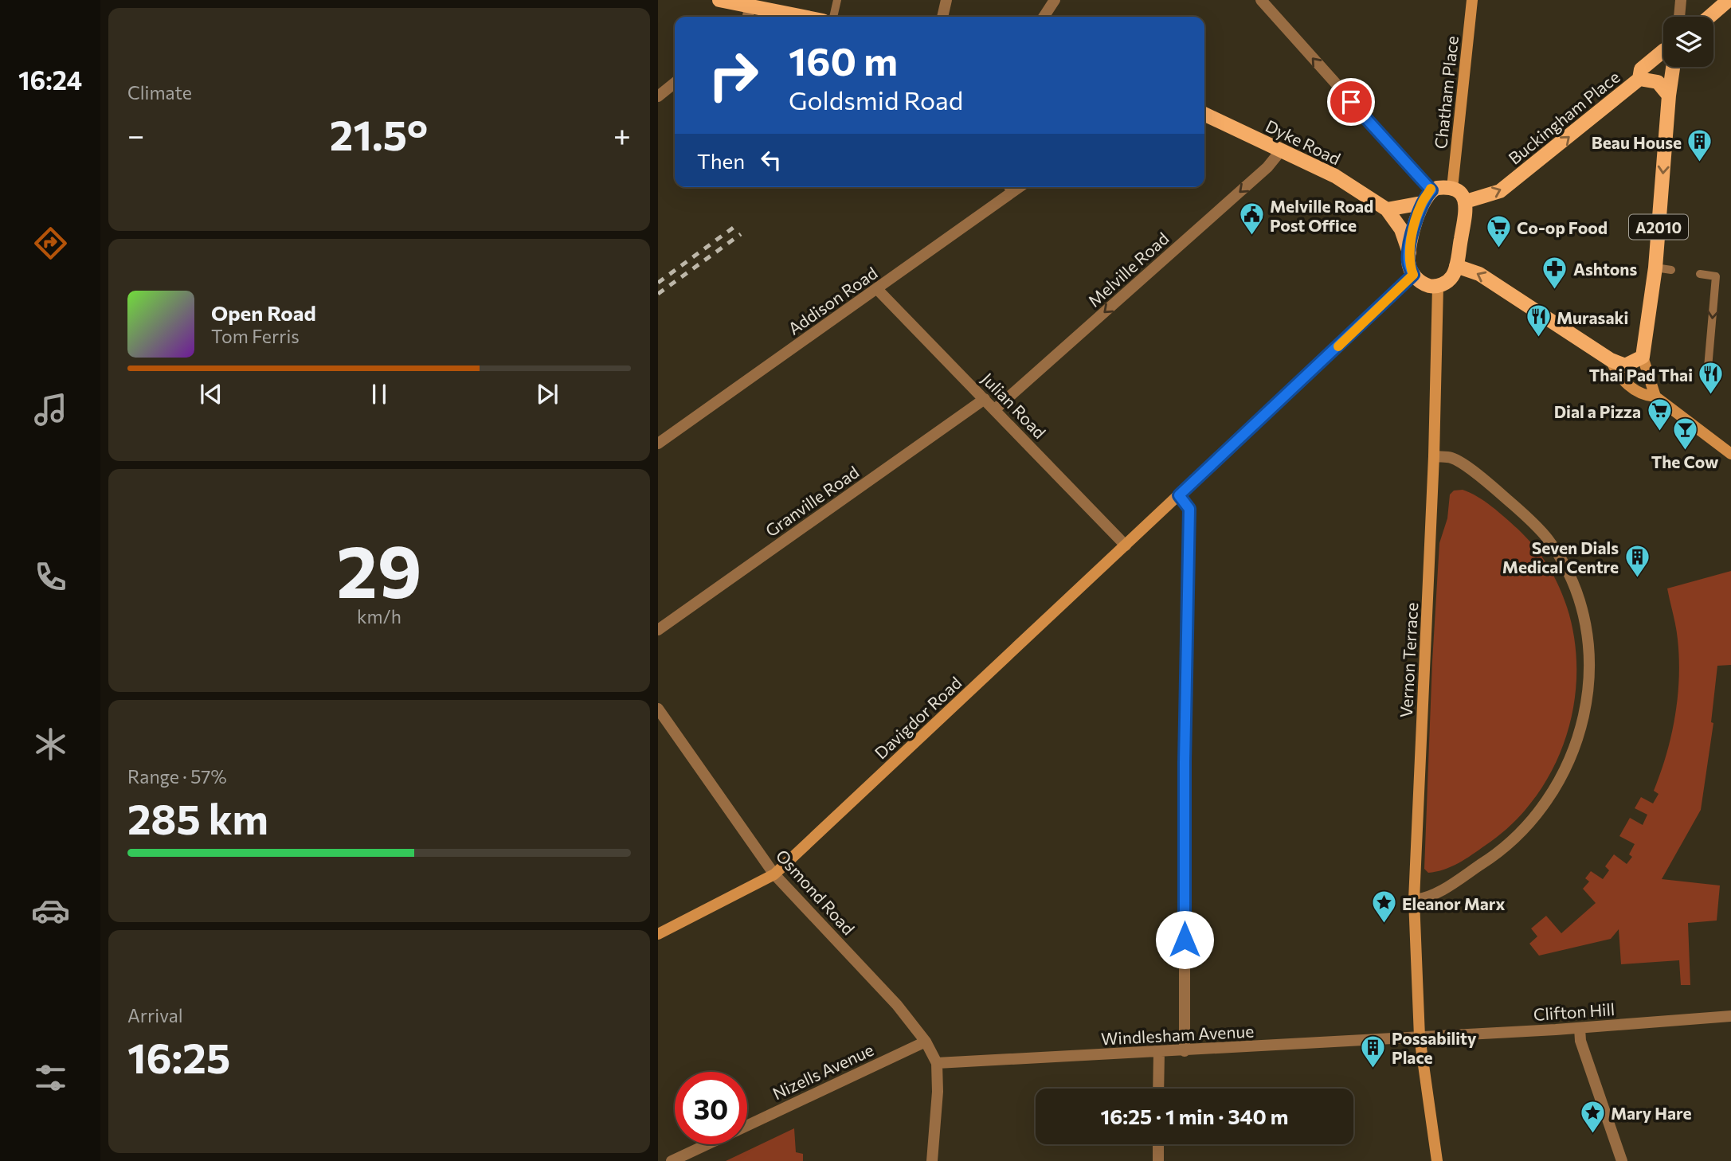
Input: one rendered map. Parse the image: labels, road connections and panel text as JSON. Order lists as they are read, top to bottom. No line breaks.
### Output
{"streets":{"main road":["Chatham Place","Buckingham Place","Dyke Road","A2010","Vernon Terrace","Davigdor Road"],"street":["Melville Road","Addison Road","Julian Road","Granville Road","Osmond Road","Clifton Hill","Windlesham Avenue","Nizells Avenue"]},"crossings":[["Dyke Road","Melville Road"],["Dyke Road","Davigdor Road"],["Melville Road","Julian Road"],["Addison Road","Julian Road"],["Julian Road","Granville Road"],["Julian Road","Davigdor Road"],["Vernon Terrace","Clifton Hill"],["Vernon Terrace","Windlesham Avenue"],["Davigdor Road","Osmond Road"],["Osmond Road","Windlesham Avenue"],["Osmond Road","Nizells Avenue"],["Clifton Hill","Windlesham Avenue"]],"one_way":["Buckingham Place","Melville Road"],"places":{"building":["Beau House","Seven Dials Medical Centre","Possability Place"],"public building":["Melville Road Post Office"],"supermarket":["Co-op Food","Dial a Pizza"],"pharmacy":["Ashtons"],"restaurant":["Murasaki","Thai Pad Thai"],"bar":["The Cow"],"place":["Eleanor Marx","Mary Hare"]},"page":{"tabs":"16:24","tile":["Climate",["29","km/h"],["Range · 57%","285 km"],["Arrival","16:25"]],"turn":["160 m","Goldsmid Road"],"heat":["−","21.5°","+"],"then":"Then","song":["Open Road","Tom Ferris"],"limit":"30","trip":"16:25 · 1 min · 340 m"}}
